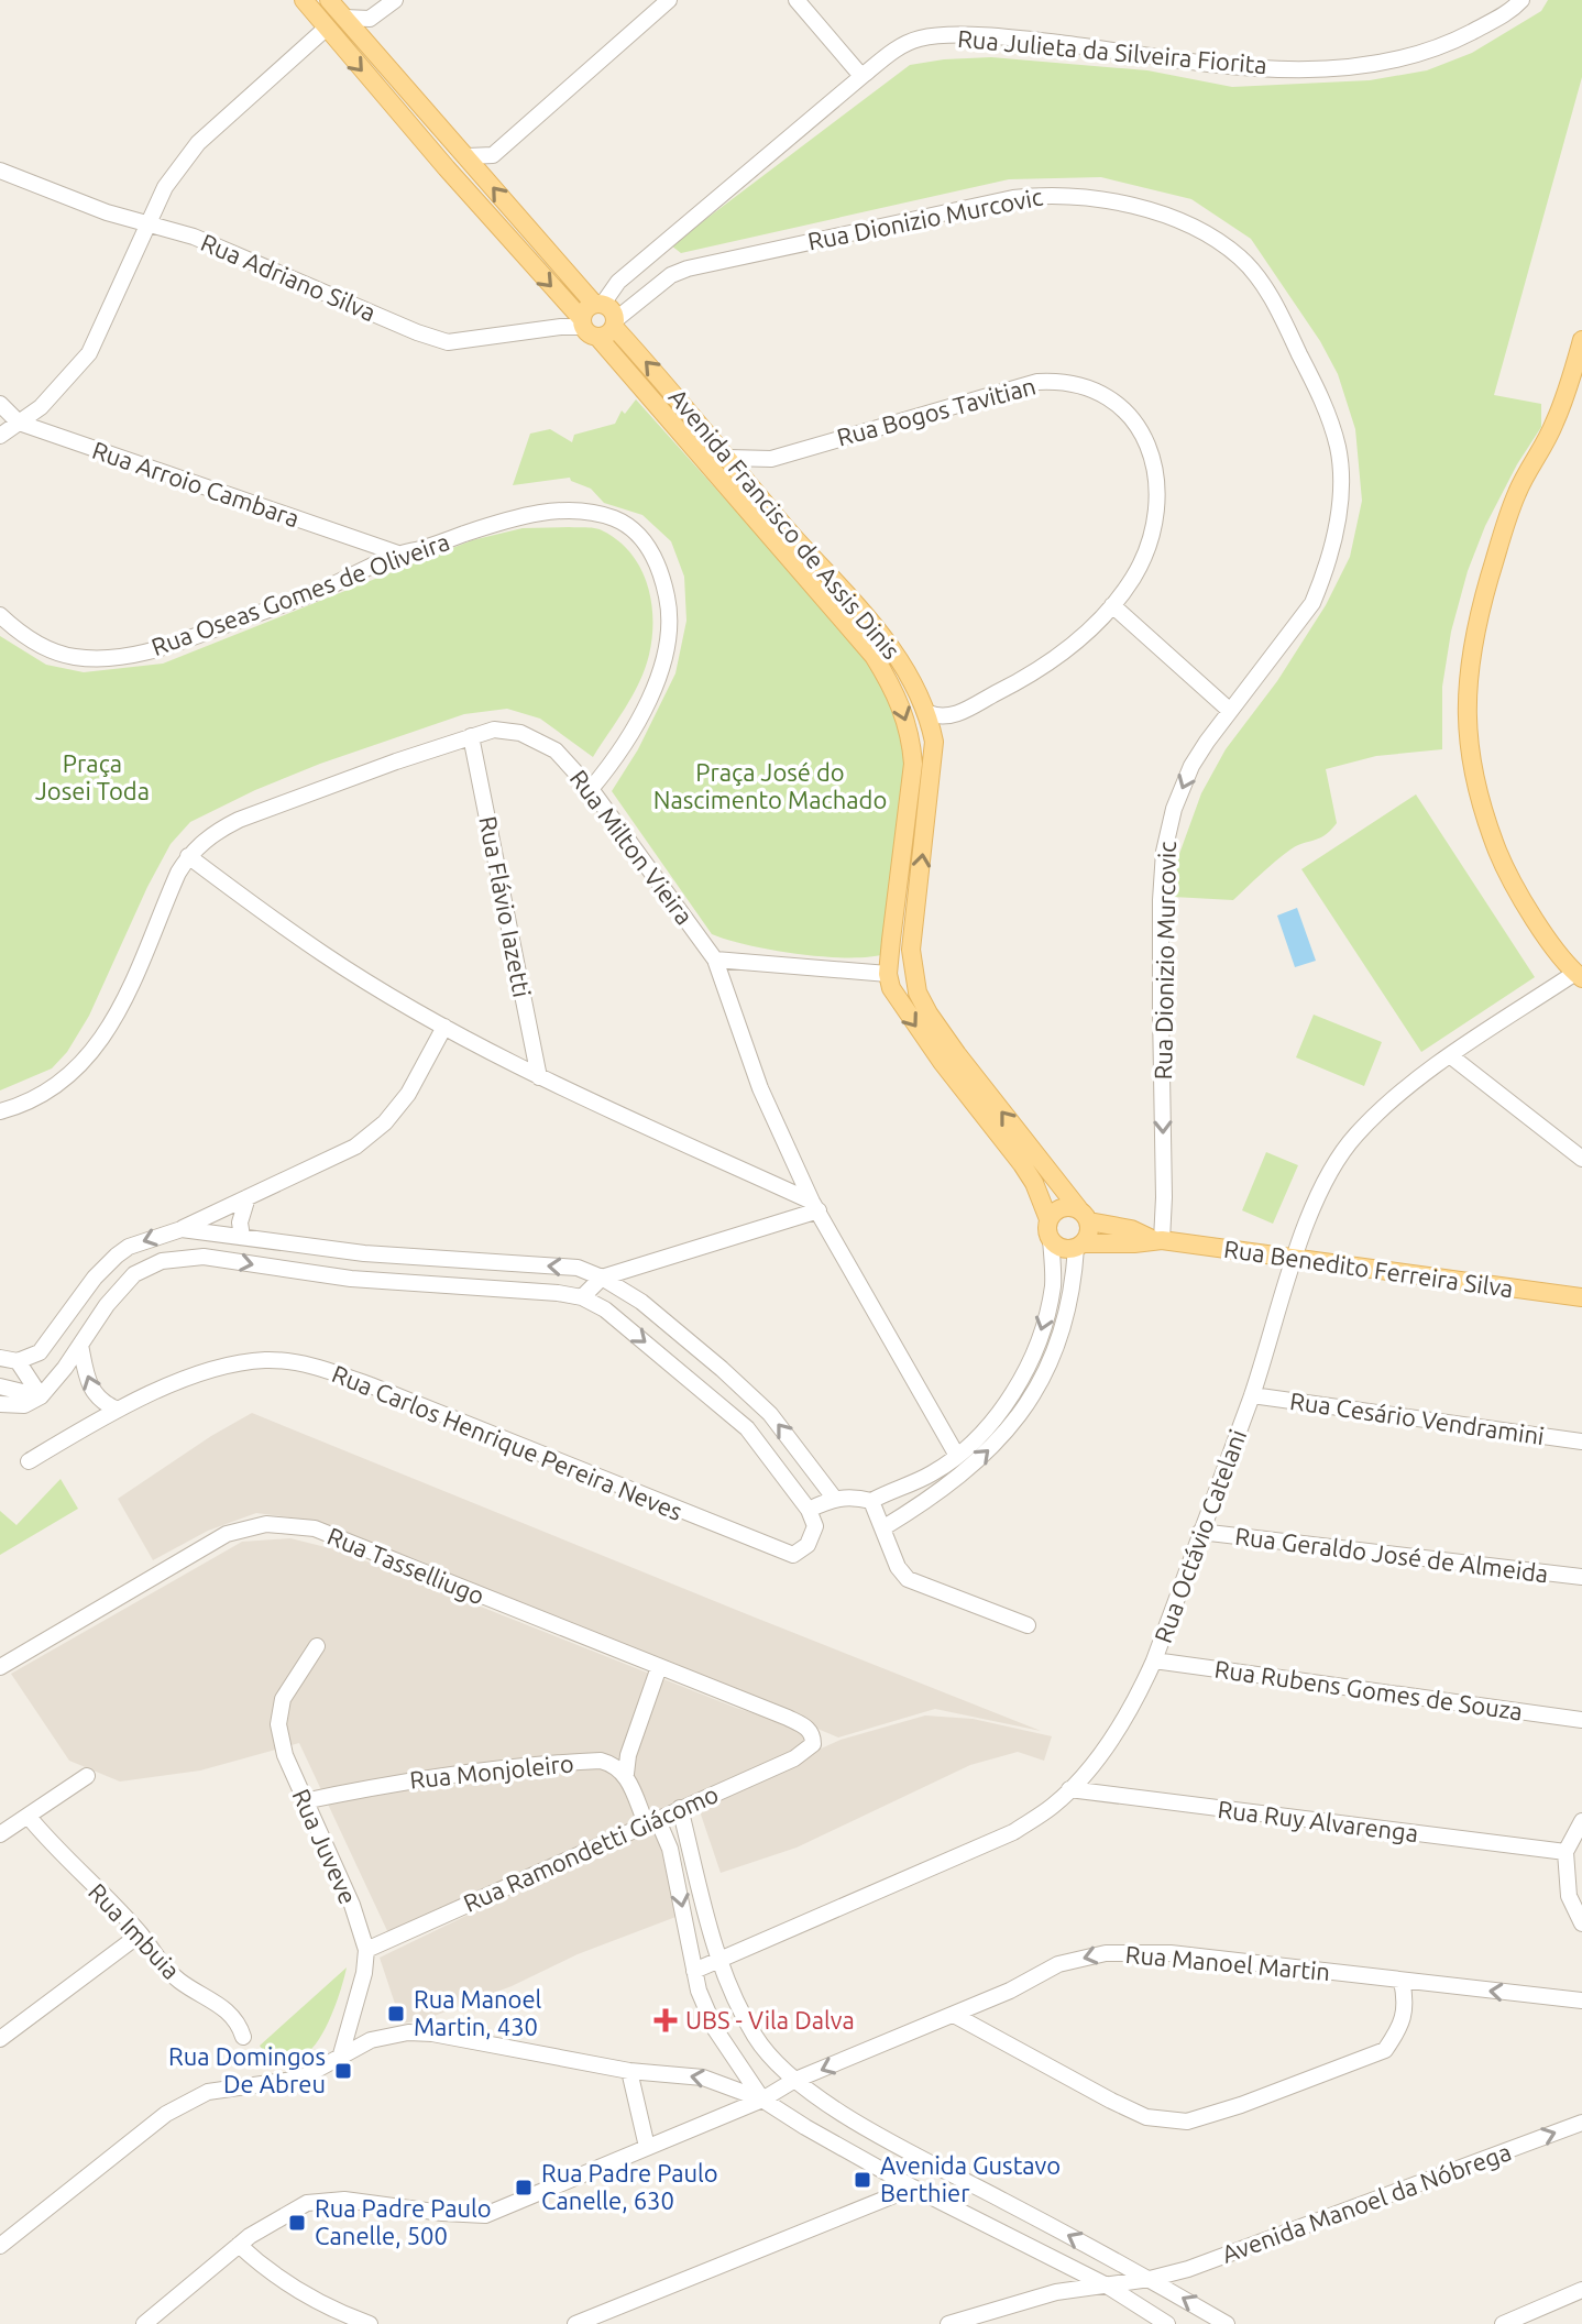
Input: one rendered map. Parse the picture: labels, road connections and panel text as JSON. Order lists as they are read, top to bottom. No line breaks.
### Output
{"streets":{"main road":["Avenida Francisco de Assis Dinis","Rua Benedito Ferreira Silva"],"street":["Rua Julieta da Silveira Fiorita","Rua Dionizio Murcovic","Rua Adriano Silva","Rua Bogos Tavitian","Rua Arroio Cambara","Rua Oseas Gomes de Oliveira","Rua Milton Vieira","Rua Flávio Iazetti","Rua Cesário Vendramini","Rua Carlos Henrique Pereira Neves","Rua Octávio Catelani","Rua Geraldo José de Almeida","Rua Tasselliugo","Rua Rubens Gomes de Souza","Rua Monjoleiro","Rua Ruy Alvarenga","Rua Juveve","Rua Ramondetti Giácomo","Rua Imbuia","Rua Manoel Martin","Avenida Manoel da Nóbrega"]},"crossings":[["Rua Julieta da Silveira Fiorita","Rua Dionizio Murcovic"],["Rua Julieta da Silveira Fiorita","Rua Adriano Silva"],["Rua Julieta da Silveira Fiorita","Avenida Francisco de Assis Dinis"],["Rua Dionizio Murcovic","Rua Adriano Silva"],["Rua Dionizio Murcovic","Avenida Francisco de Assis Dinis"],["Rua Dionizio Murcovic","Rua Benedito Ferreira Silva"],["Rua Adriano Silva","Avenida Francisco de Assis Dinis"],["Rua Bogos Tavitian","Avenida Francisco de Assis Dinis"],["Rua Arroio Cambara","Rua Oseas Gomes de Oliveira"],["Avenida Francisco de Assis Dinis","Rua Benedito Ferreira Silva"],["Rua Oseas Gomes de Oliveira","Rua Milton Vieira"],["Rua Milton Vieira","Rua Flávio Iazetti"],["Rua Benedito Ferreira Silva","Rua Octávio Catelani"],["Rua Cesário Vendramini","Rua Octávio Catelani"],["Rua Octávio Catelani","Rua Geraldo José de Almeida"],["Rua Octávio Catelani","Rua Rubens Gomes de Souza"],["Rua Octávio Catelani","Rua Ruy Alvarenga"],["Rua Tasselliugo","Rua Ramondetti Giácomo"],["Rua Monjoleiro","Rua Juveve"],["Rua Juveve","Rua Ramondetti Giácomo"]],"one_way":["Rua Manoel Martin","Avenida Manoel da Nóbrega"],"parks":["Praça Josei Toda","Praça José do Nascimento Machado"],"places":{"transit":["Rua Manoel Martin, 430","Rua Domingos De Abreu","Avenida Gustavo Berthier","Rua Padre Paulo Canelle, 630","Rua Padre Paulo Canelle, 500"],"health":["UBS - Vila Dalva"]}}
